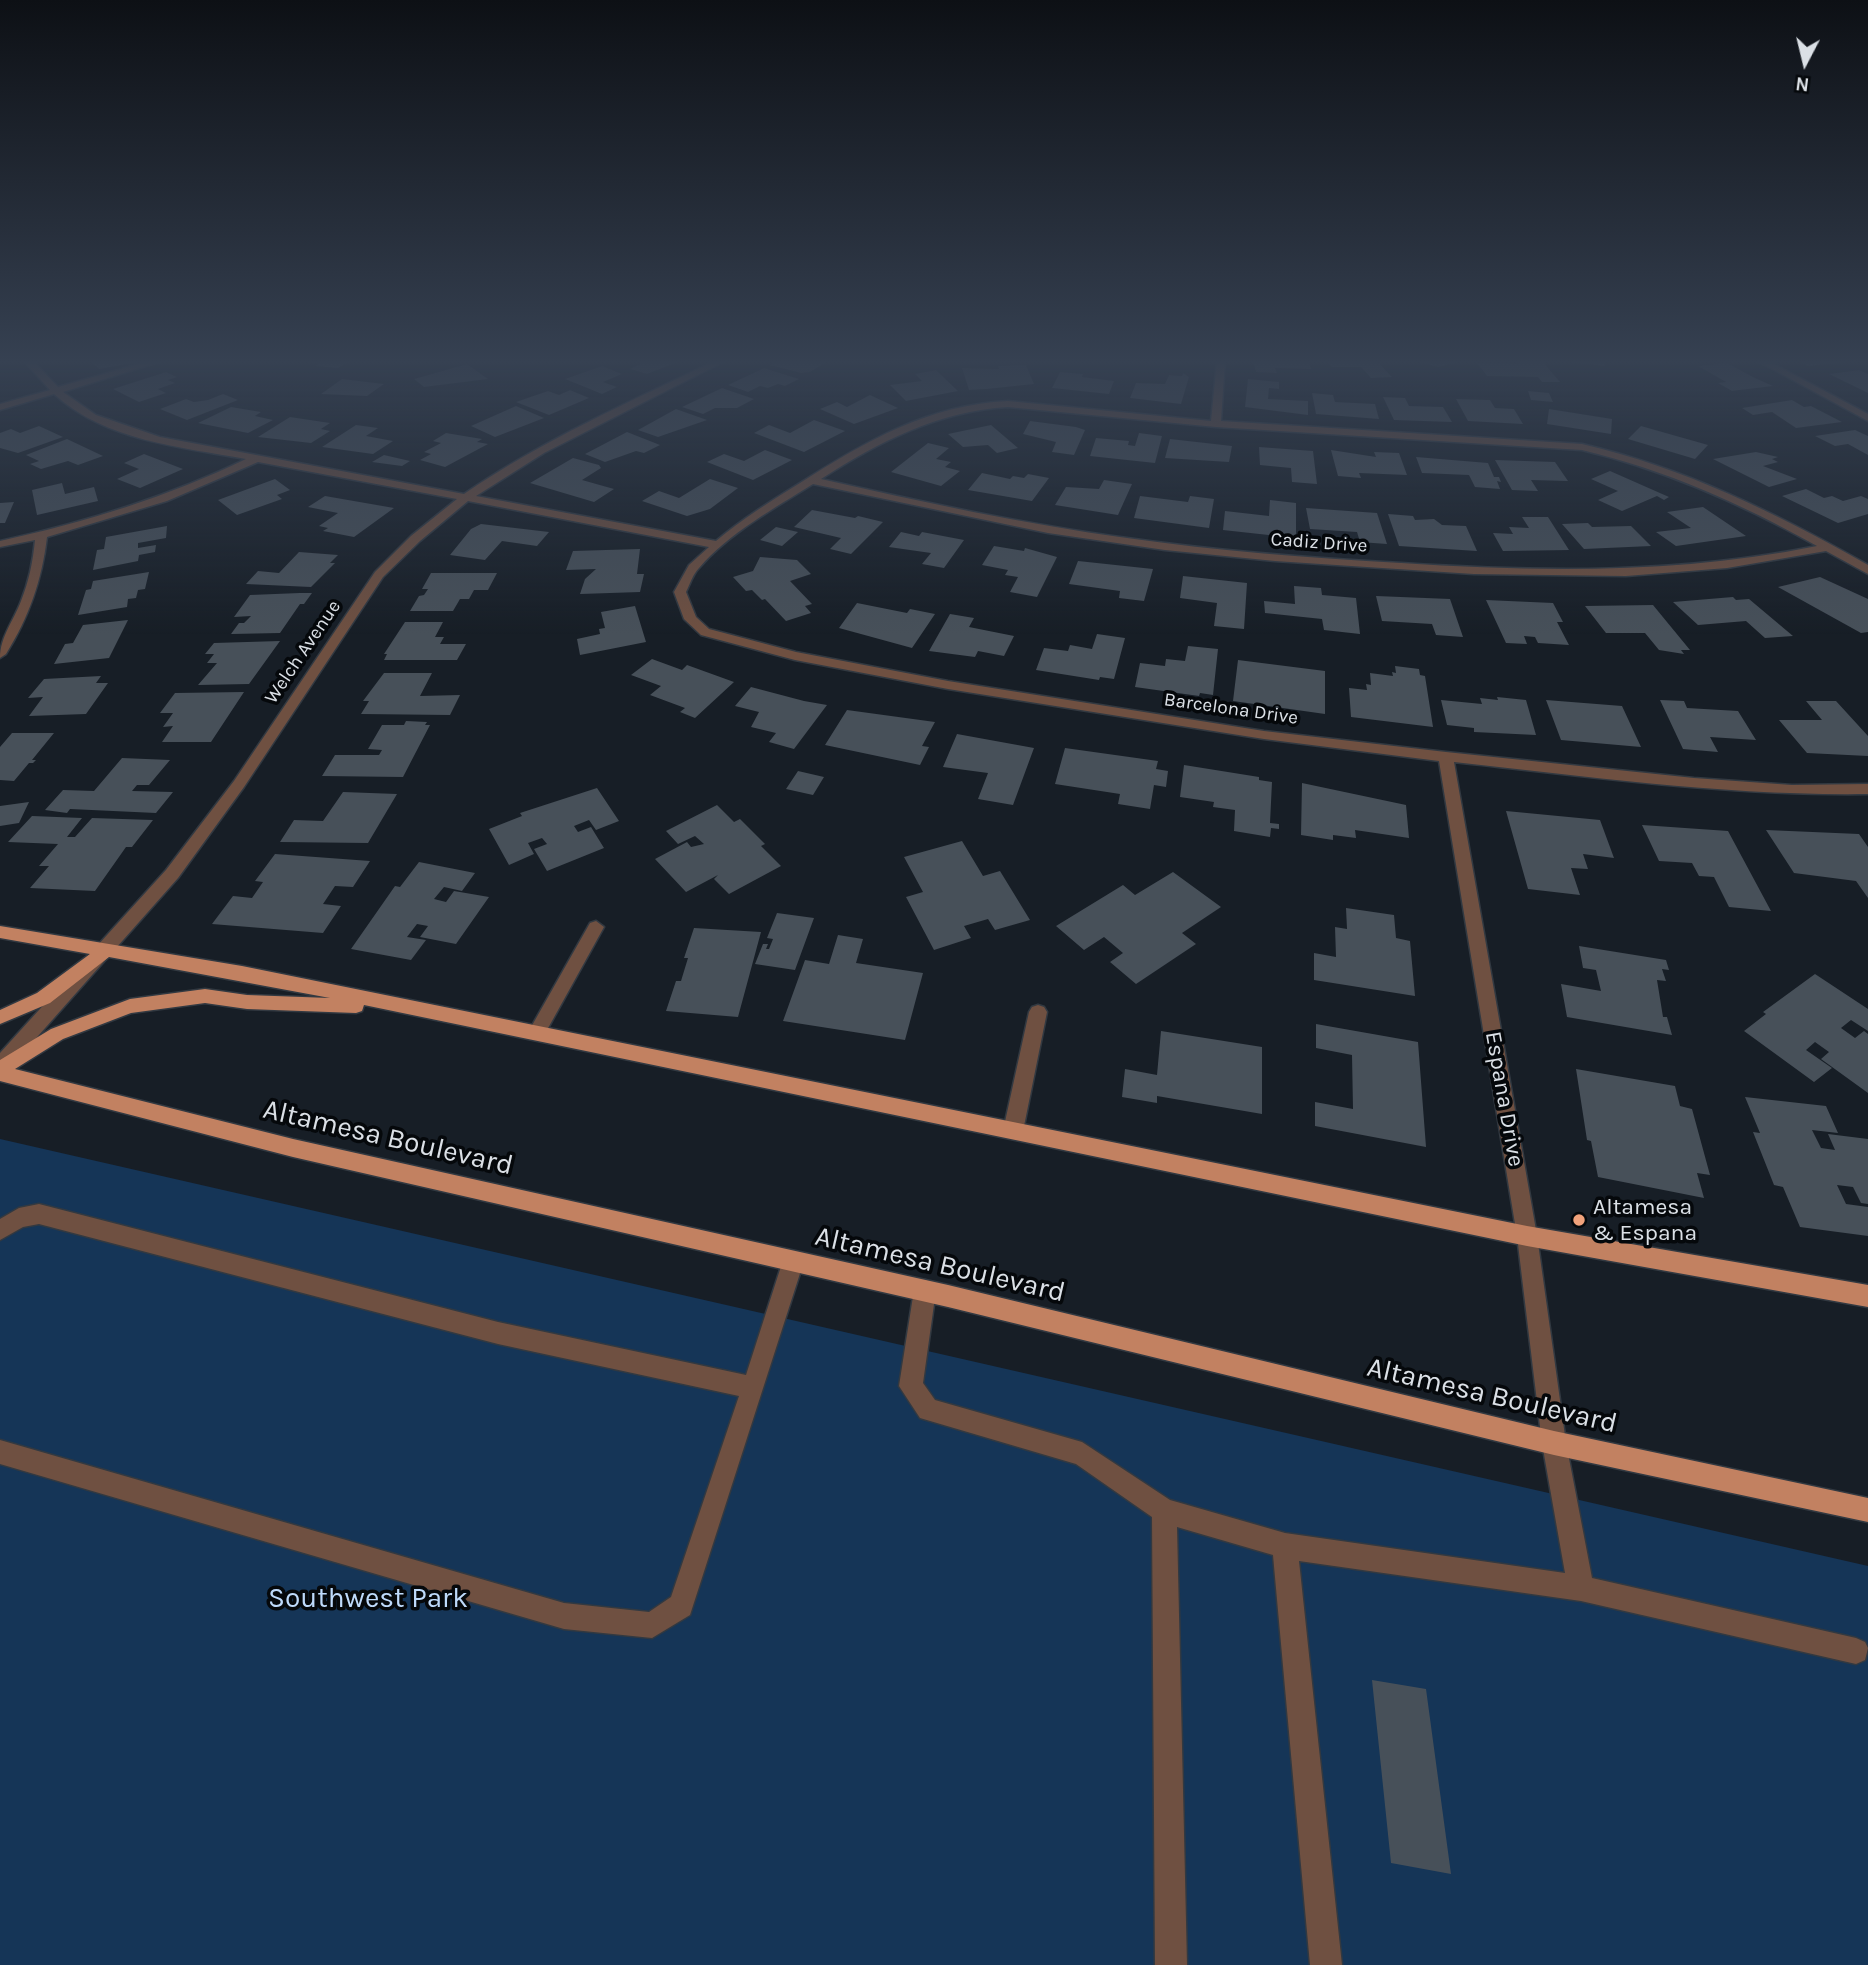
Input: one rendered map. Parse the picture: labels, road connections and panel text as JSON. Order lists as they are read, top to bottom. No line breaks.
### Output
{"streets":{"main road":["Altamesa Boulevard"],"street":["Cadiz Drive","Welch Avenue","Barcelona Drive","Espana Drive"]},"crossings":[["Cadiz Drive","Barcelona Drive"],["Welch Avenue","Altamesa Boulevard"],["Barcelona Drive","Espana Drive"],["Espana Drive","Altamesa Boulevard"]],"parks":["Southwest Park"],"places":["Altamesa & Espana"],"north":"bottom"}
